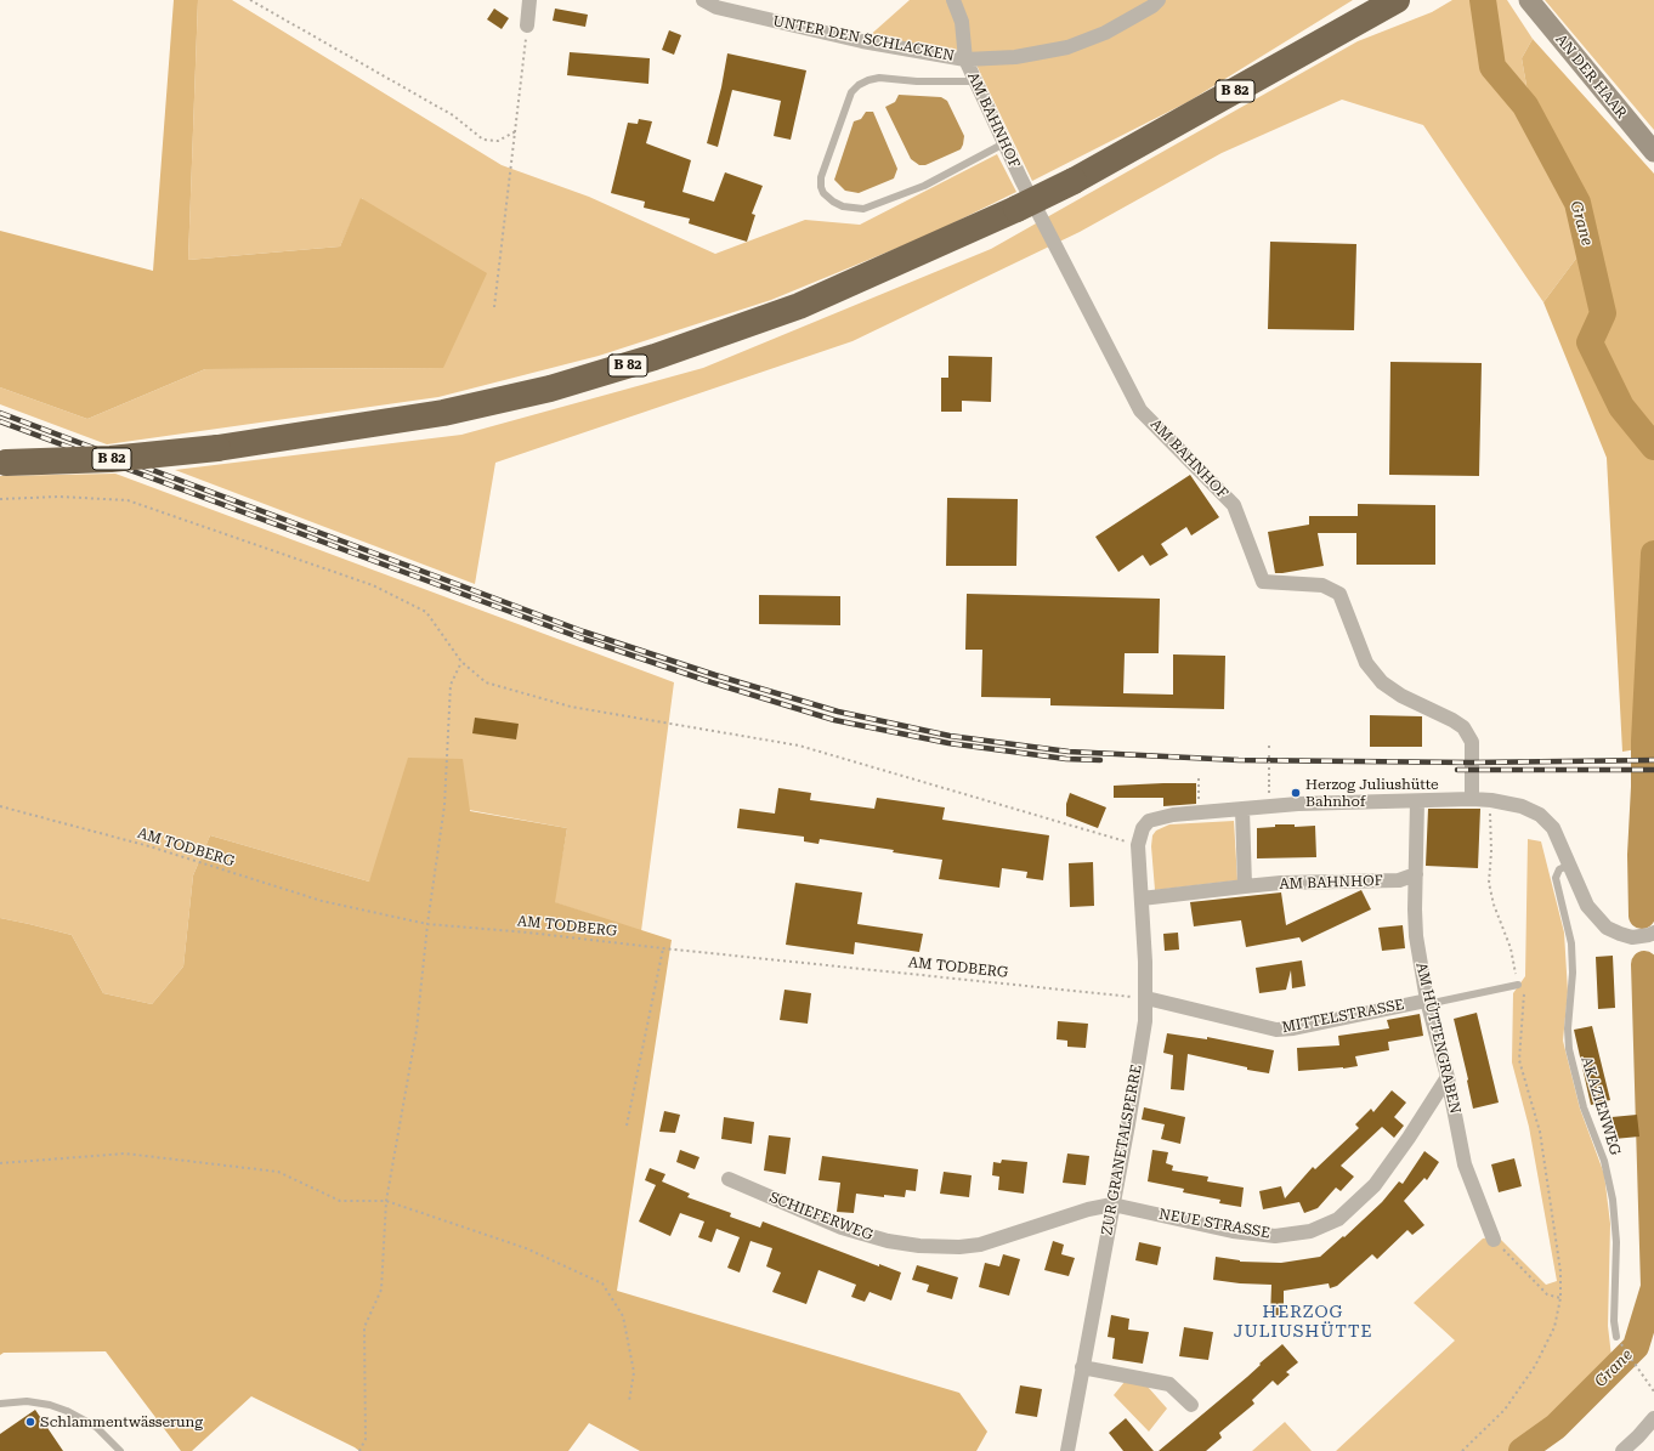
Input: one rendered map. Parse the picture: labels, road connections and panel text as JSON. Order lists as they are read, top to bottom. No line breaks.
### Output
{"streets":{"highway":["B 82"],"street":["UNTER DEN SCHLACKEN","AN DER HAAR","AM BAHNHOF","MITTELSTRASSE","AM HÜTTENGRABEN","ZUR GRANETALSPERRE","SCHIEFERWEG","NEUE STRASSE"],"lane":["AKAZIENWEG"],"path":["AM TODBERG"]},"crossings":[["UNTER DEN SCHLACKEN","AM BAHNHOF"],["AM BAHNHOF","AM HÜTTENGRABEN"],["AM BAHNHOF","ZUR GRANETALSPERRE"],["AM TODBERG","MITTELSTRASSE"],["AM TODBERG","ZUR GRANETALSPERRE"],["MITTELSTRASSE","AM HÜTTENGRABEN"],["MITTELSTRASSE","ZUR GRANETALSPERRE"],["AM HÜTTENGRABEN","NEUE STRASSE"],["ZUR GRANETALSPERRE","SCHIEFERWEG"],["ZUR GRANETALSPERRE","NEUE STRASSE"],["SCHIEFERWEG","NEUE STRASSE"]],"districts":["HERZOG JULIUSHÜTTE"],"water":["Grane"],"places":["Herzog Juliushütte Bahnhof","Schlammentwässerung"]}
